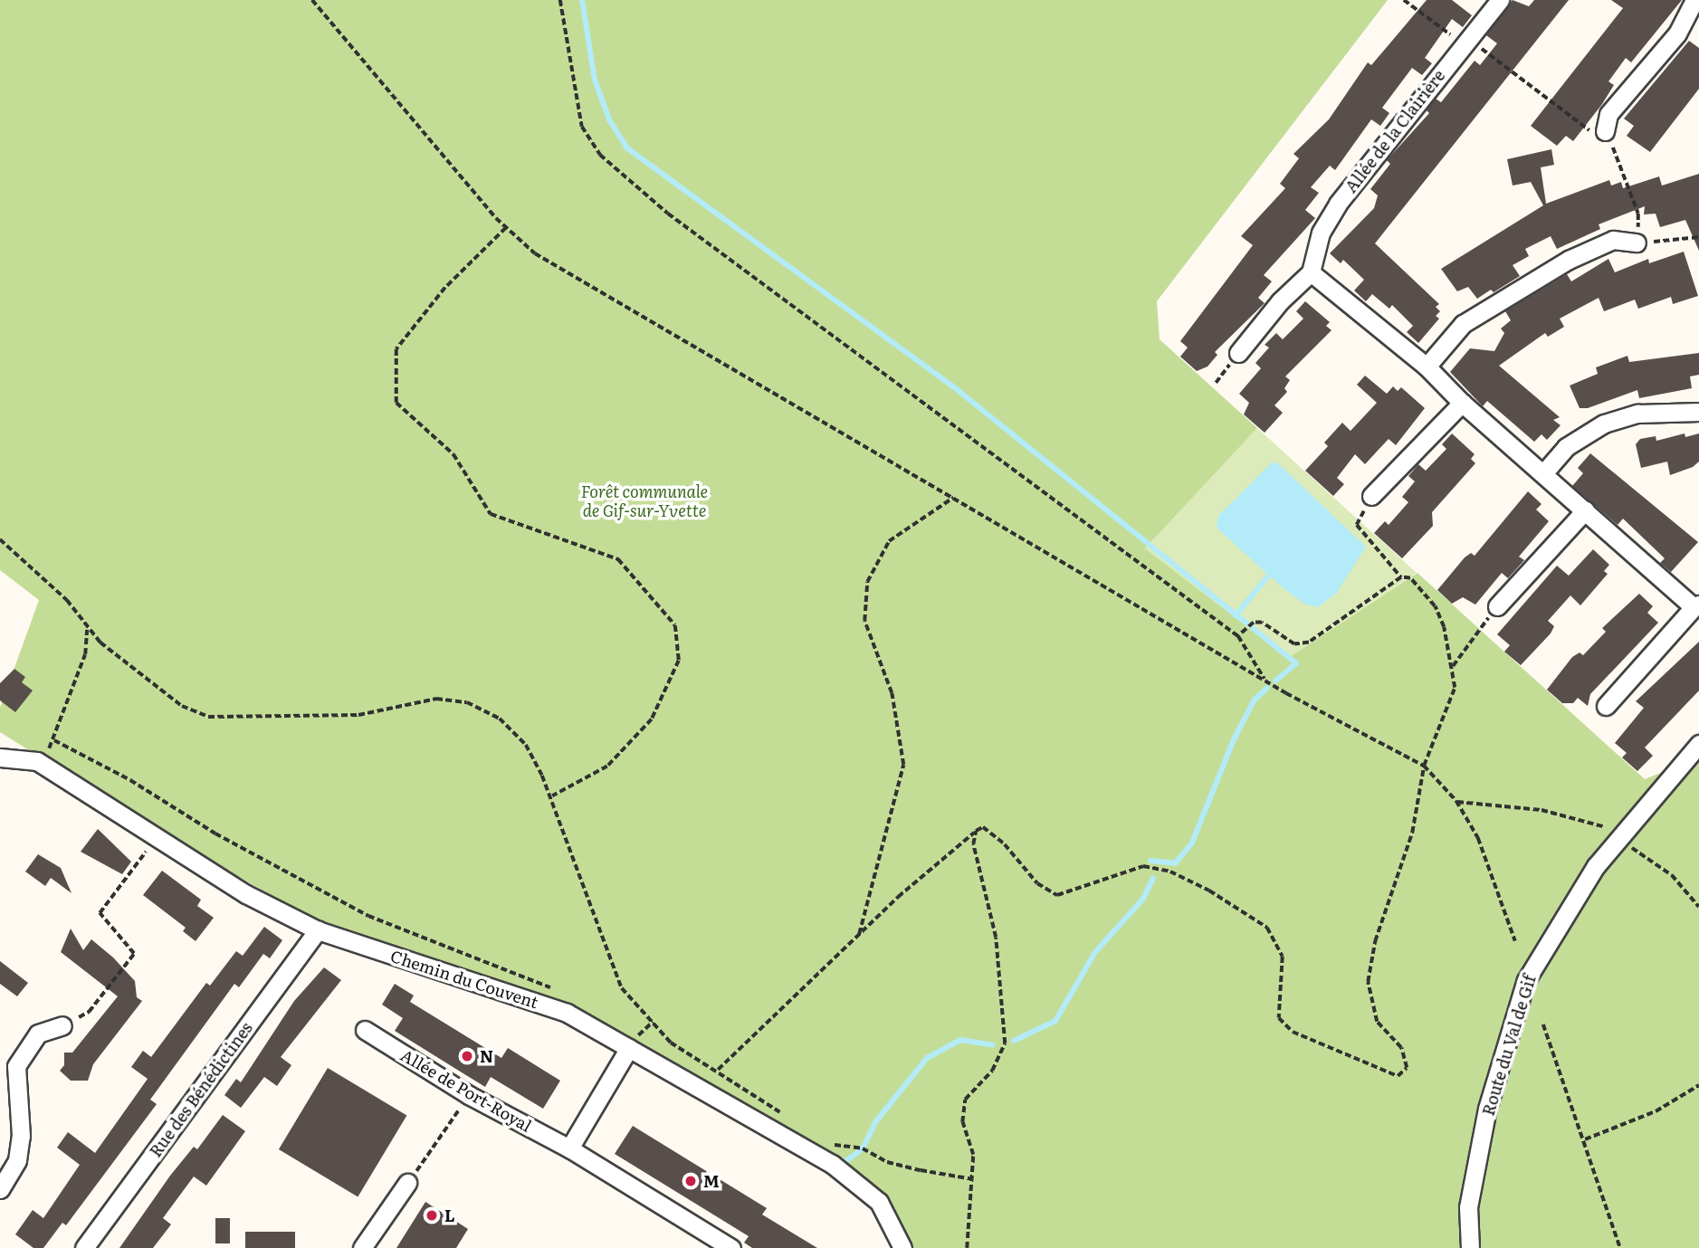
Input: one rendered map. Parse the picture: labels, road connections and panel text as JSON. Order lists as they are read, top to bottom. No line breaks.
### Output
{"streets":{"street":["Allée de la Clairière","Chemin du Couvent","Route du Val de Gif","Rue des Bénédictines","Allée de Port-Royal"]},"crossings":[["Chemin du Couvent","Rue des Bénédictines"]],"parks":["Forêt communale de Gif-sur-Yvette"],"places":["N","M","L"]}
